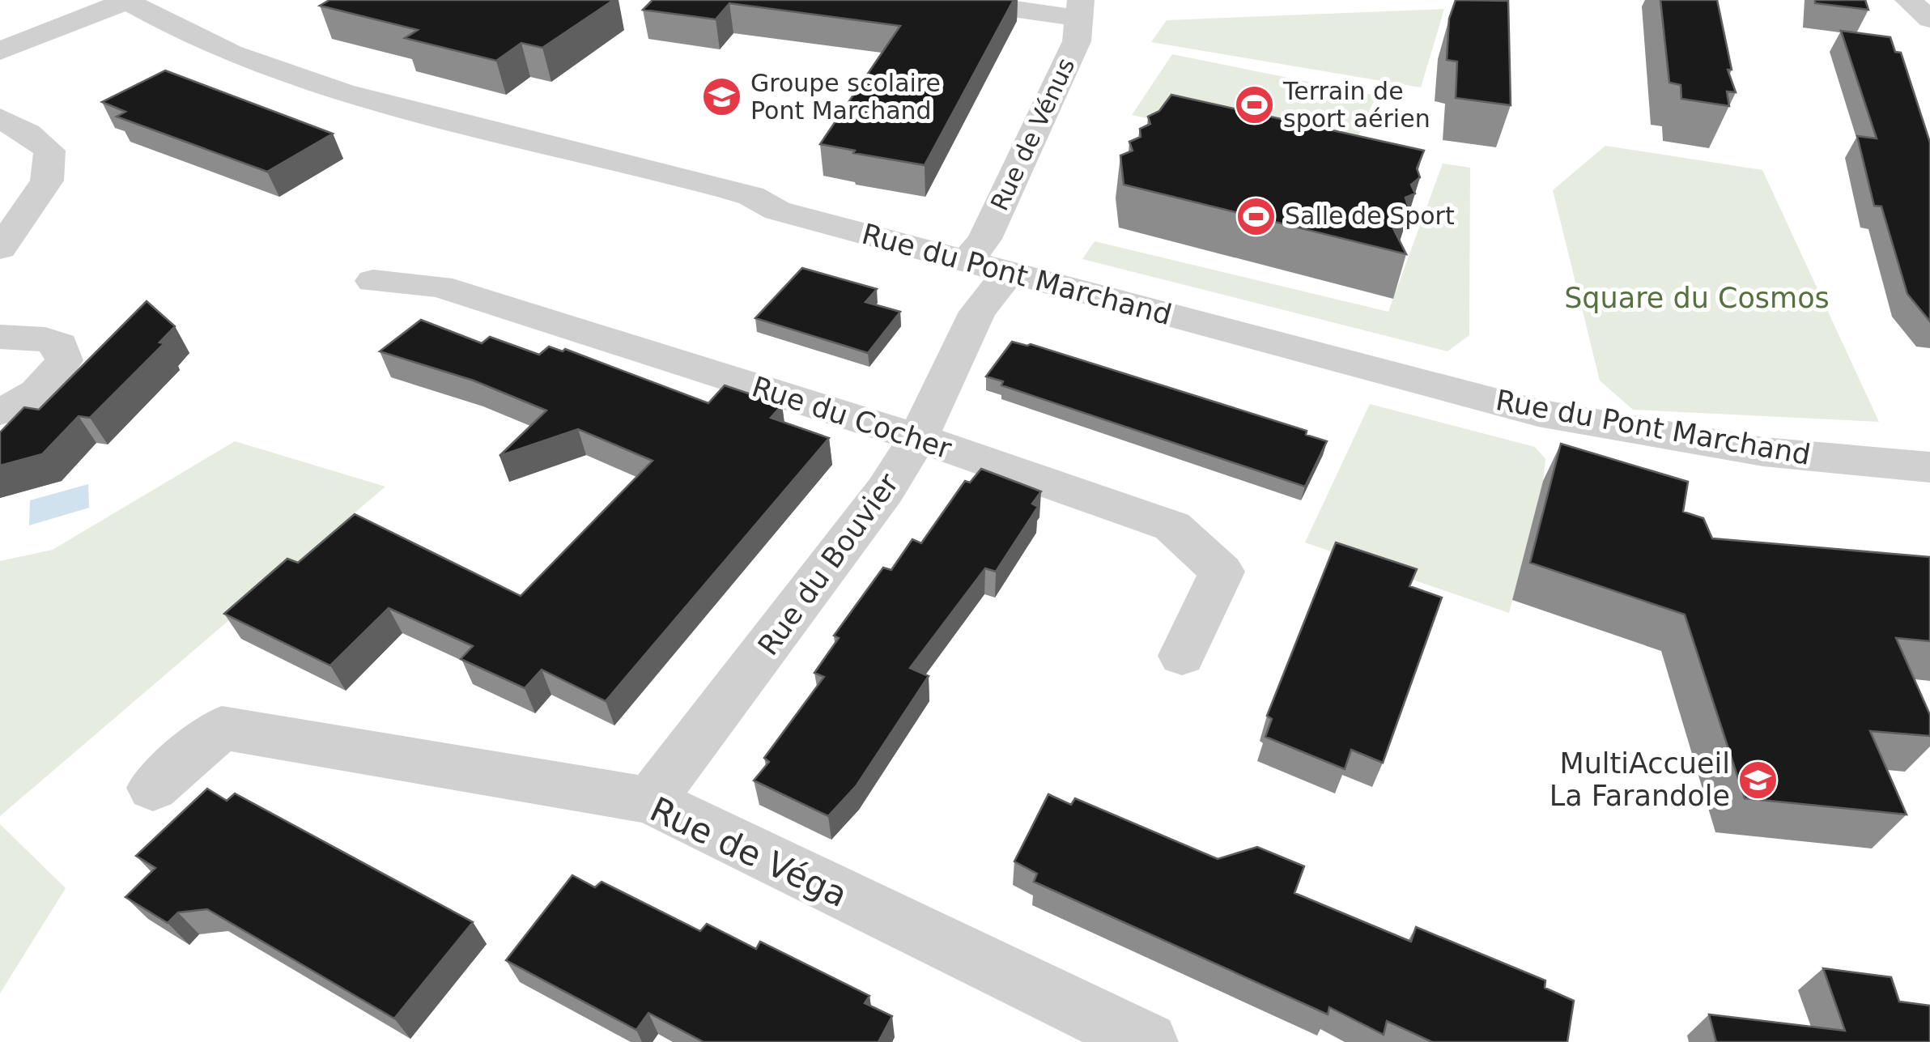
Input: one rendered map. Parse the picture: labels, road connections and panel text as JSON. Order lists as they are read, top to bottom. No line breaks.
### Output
{"streets":{"street":["Rue de Vénus","Rue du Pont Marchand","Rue du Cocher","Rue du Bouvier","Rue de Véga"]},"crossings":[["Rue de Vénus","Rue du Pont Marchand"],["Rue de Vénus","Rue du Bouvier"],["Rue du Pont Marchand","Rue du Bouvier"],["Rue du Cocher","Rue du Bouvier"],["Rue du Bouvier","Rue de Véga"]],"parks":["Square du Cosmos"],"places":{"school or university":["Groupe scolaire Pont Marchand","MultiAccueil La Farandole"],"sports":["Terrain de sport aérien","Salle de Sport"]}}
